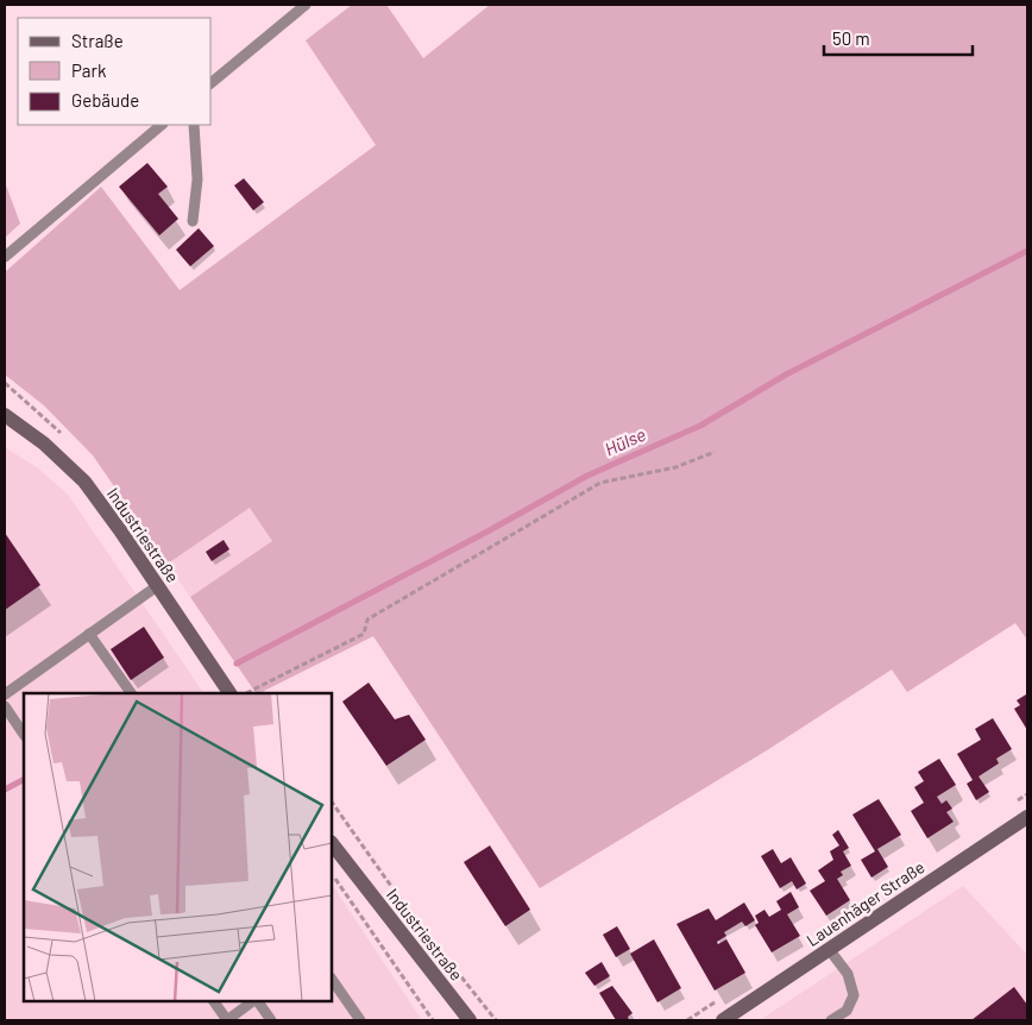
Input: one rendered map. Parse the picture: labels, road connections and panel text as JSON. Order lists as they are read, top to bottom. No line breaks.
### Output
{"streets":{"street":["Industriestraße","Lauenhäger Straße"]},"water":["Hülse"],"legend":["Straße","Park","Gebäude"],"scale_bar":"50 m"}
